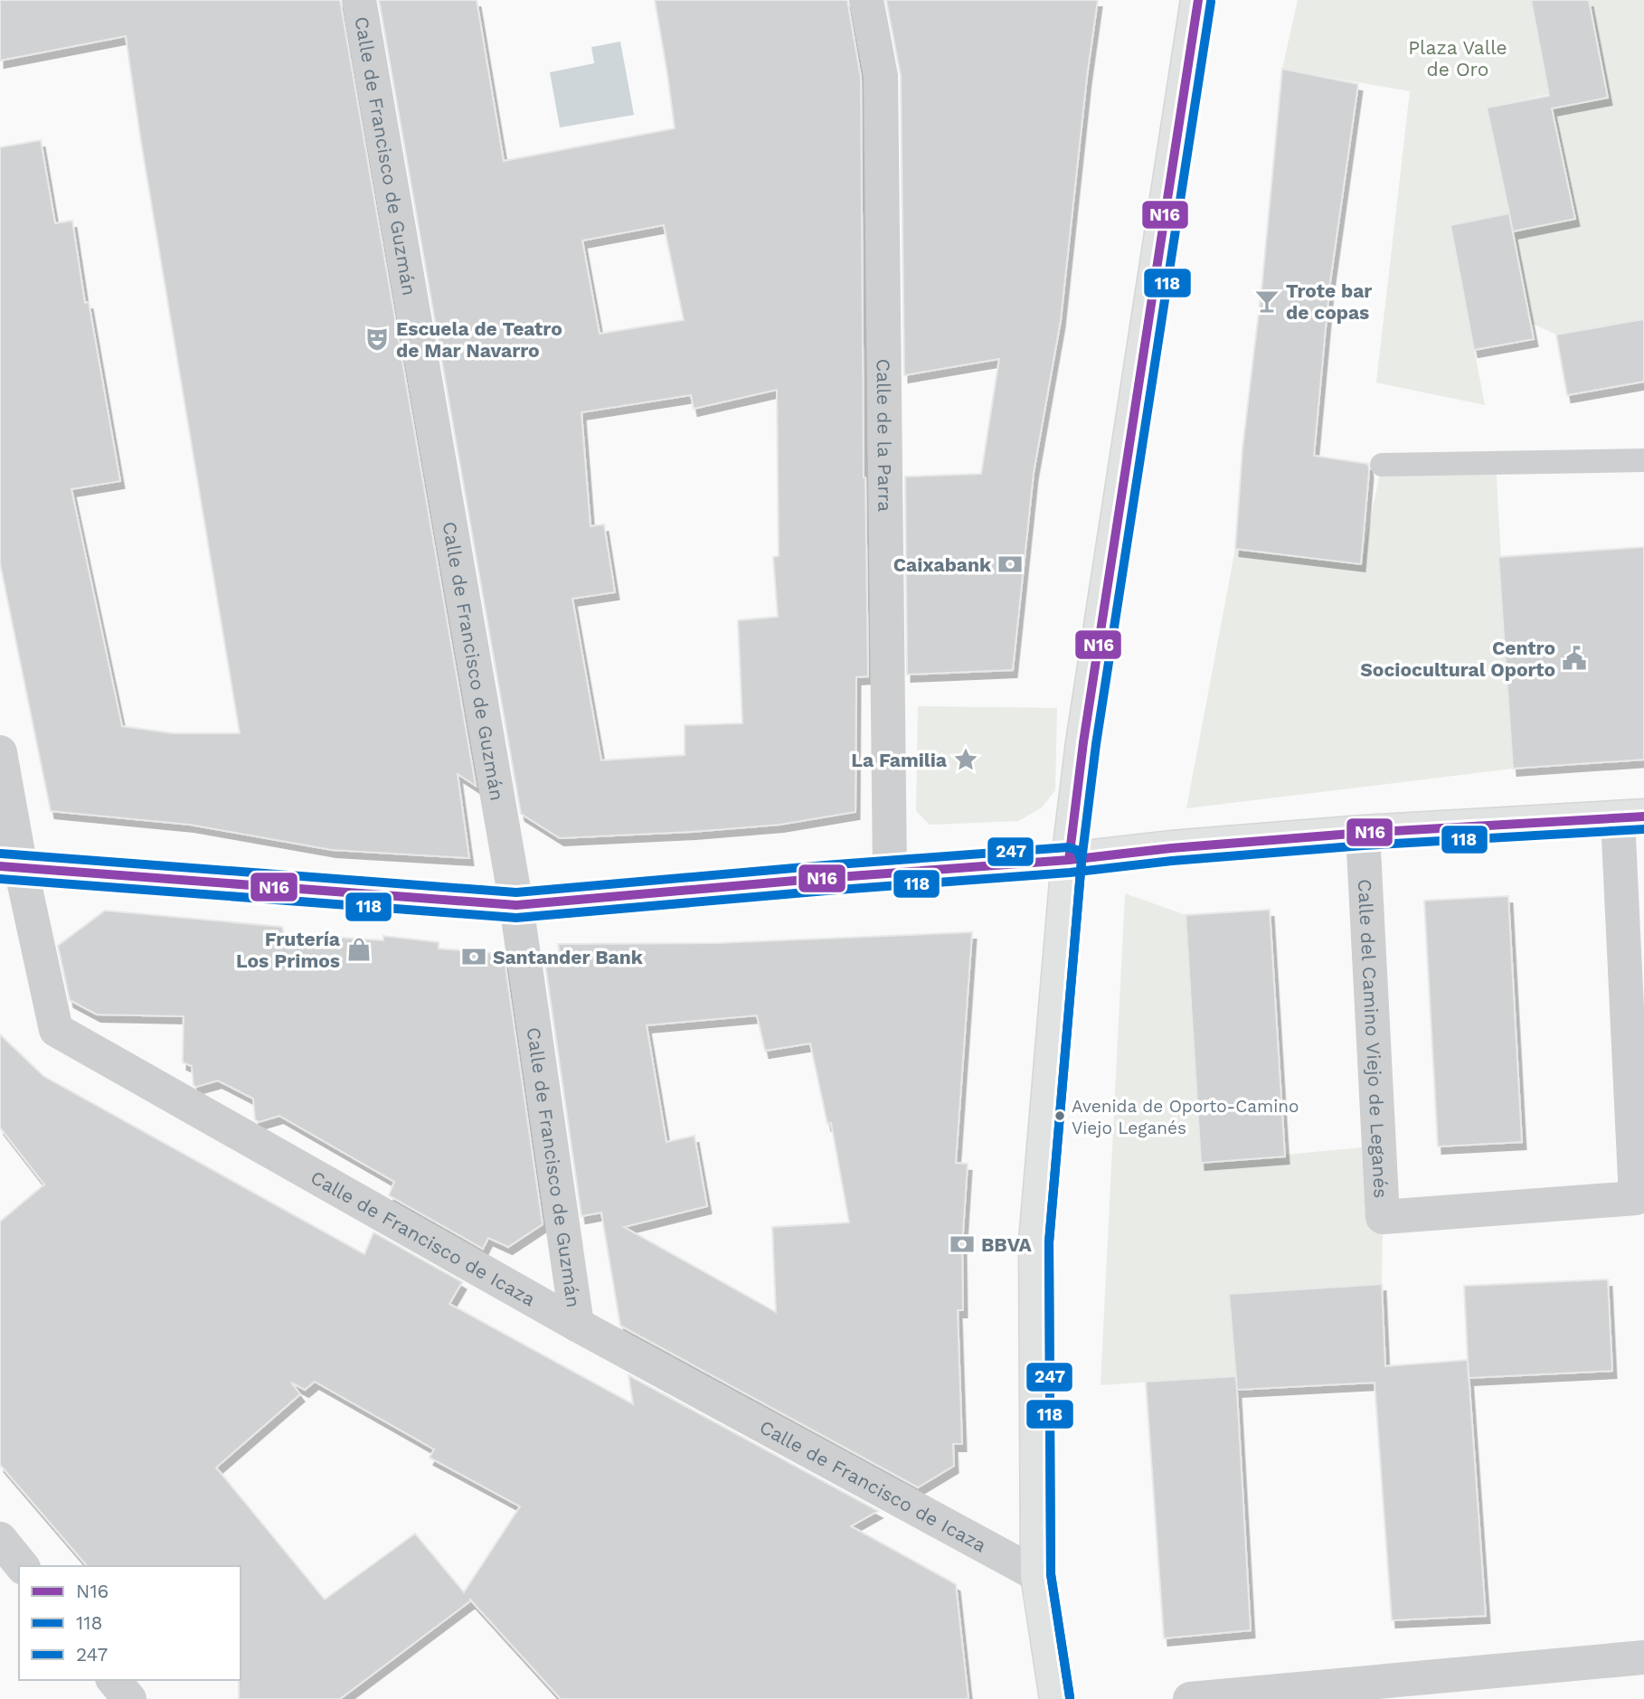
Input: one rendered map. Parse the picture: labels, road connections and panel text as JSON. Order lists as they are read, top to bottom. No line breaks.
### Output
{"streets":{"main road":["Calle del Camino Viejo de Leganés"],"street":["Calle de Francisco de Guzmán","Calle de la Parra","Calle de Francisco de Icaza"]},"crossings":[["Calle de Francisco de Guzmán","Calle del Camino Viejo de Leganés"],["Calle de Francisco de Guzmán","Calle de Francisco de Icaza"],["Calle de la Parra","Calle del Camino Viejo de Leganés"],["Calle del Camino Viejo de Leganés","Calle de Francisco de Icaza"]],"parks":["Plaza Valle de Oro"],"places":{"bar":["Trote bar de copas"],"theatre":["Escuela de Teatro de Mar Navarro"],"bank":["Caixabank","Santander Bank","BBVA"],"public building":["Centro Sociocultural Oporto"],"place":["La Familia"],"shop":["Frutería Los Primos"],"other":["Avenida de Oporto-Camino Viejo Leganés"]},"lines":["transit line N16","transit line 118","transit line 247"],"legend":["N16","118","247"]}
